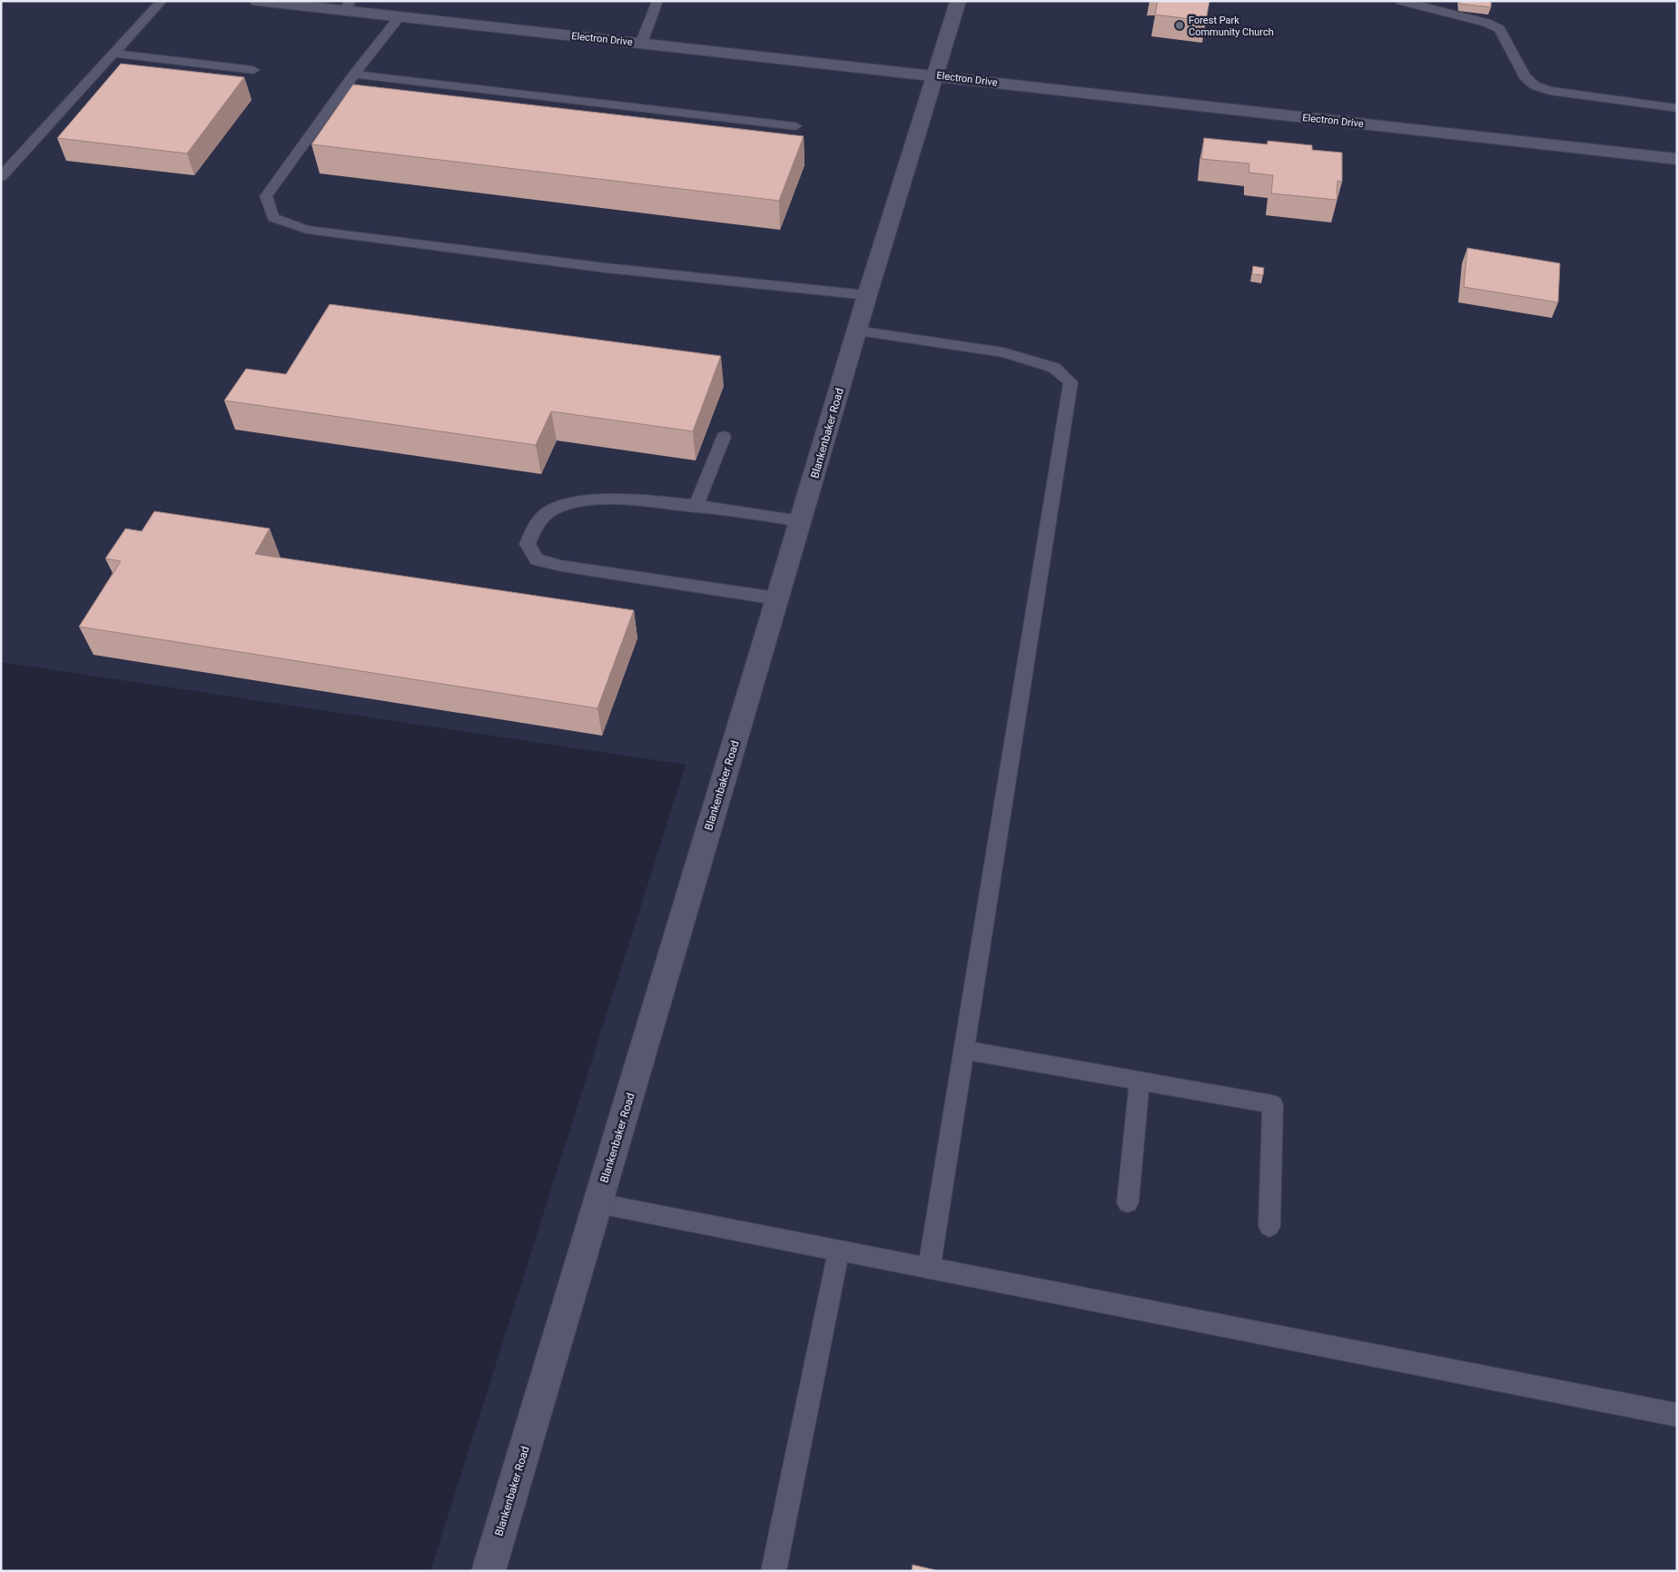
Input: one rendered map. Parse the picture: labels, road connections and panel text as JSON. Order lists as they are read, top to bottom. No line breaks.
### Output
{"streets":{"street":["Electron Drive","Blankenbaker Road"]},"crossings":[["Electron Drive","Blankenbaker Road"]],"places":["Forest Park Community Church"]}
